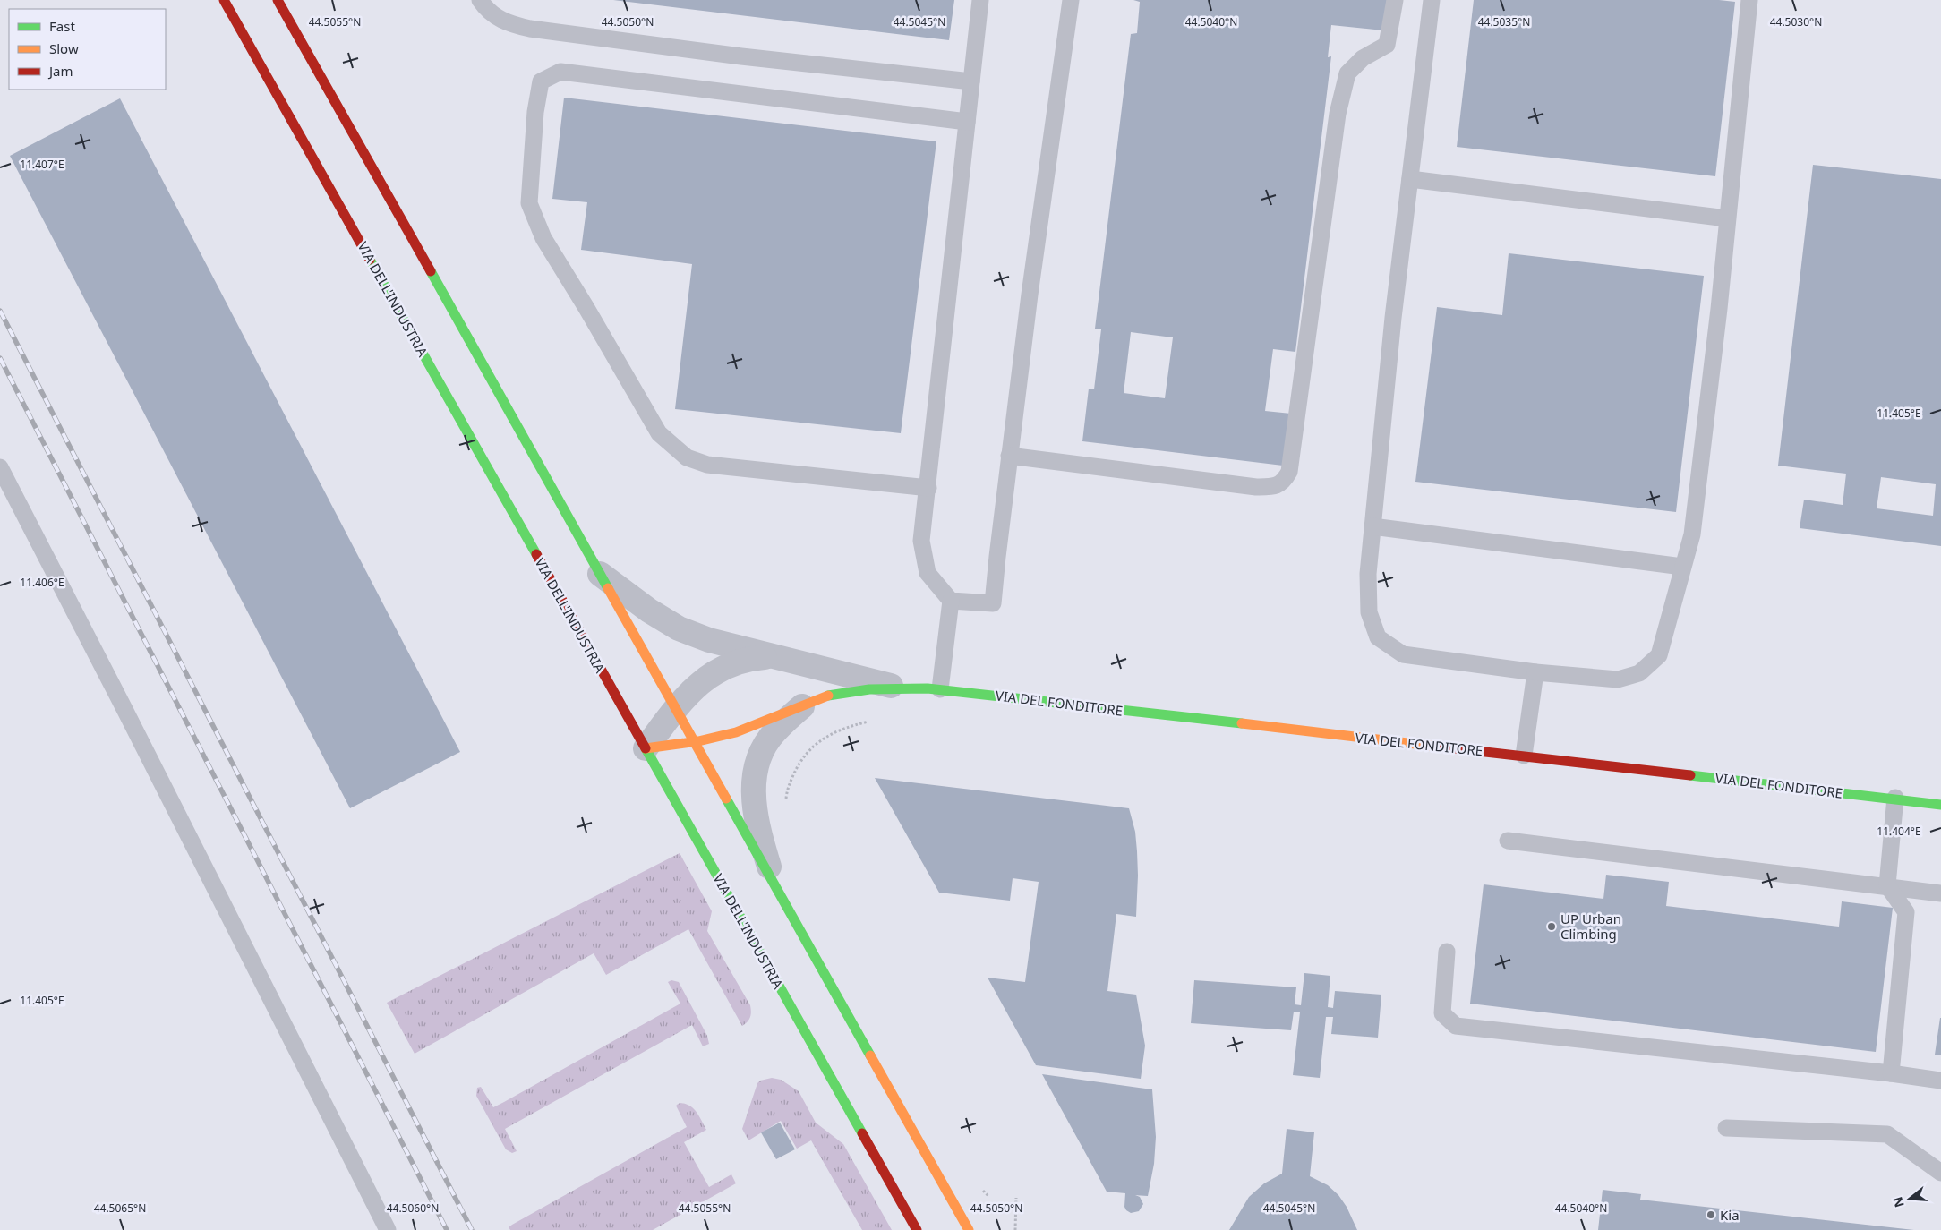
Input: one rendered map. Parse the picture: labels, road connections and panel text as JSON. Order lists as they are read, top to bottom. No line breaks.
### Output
{"streets":{"main road":["VIA DELL'INDUSTRIA","VIA DEL FONDITORE"]},"crossings":[["VIA DELL'INDUSTRIA","VIA DEL FONDITORE"]],"places":["UP Urban Climbing","Kia"],"legend":["Fast","Slow","Jam"],"north":"left","coordinates":["44.5055°N","44.5045°N","44.5040°N","44.5050°N","44.5035°N","44.5030°N","11.407°E","11.405°E","11.406°E","11.404°E","44.5065°N","44.5060°N"]}
